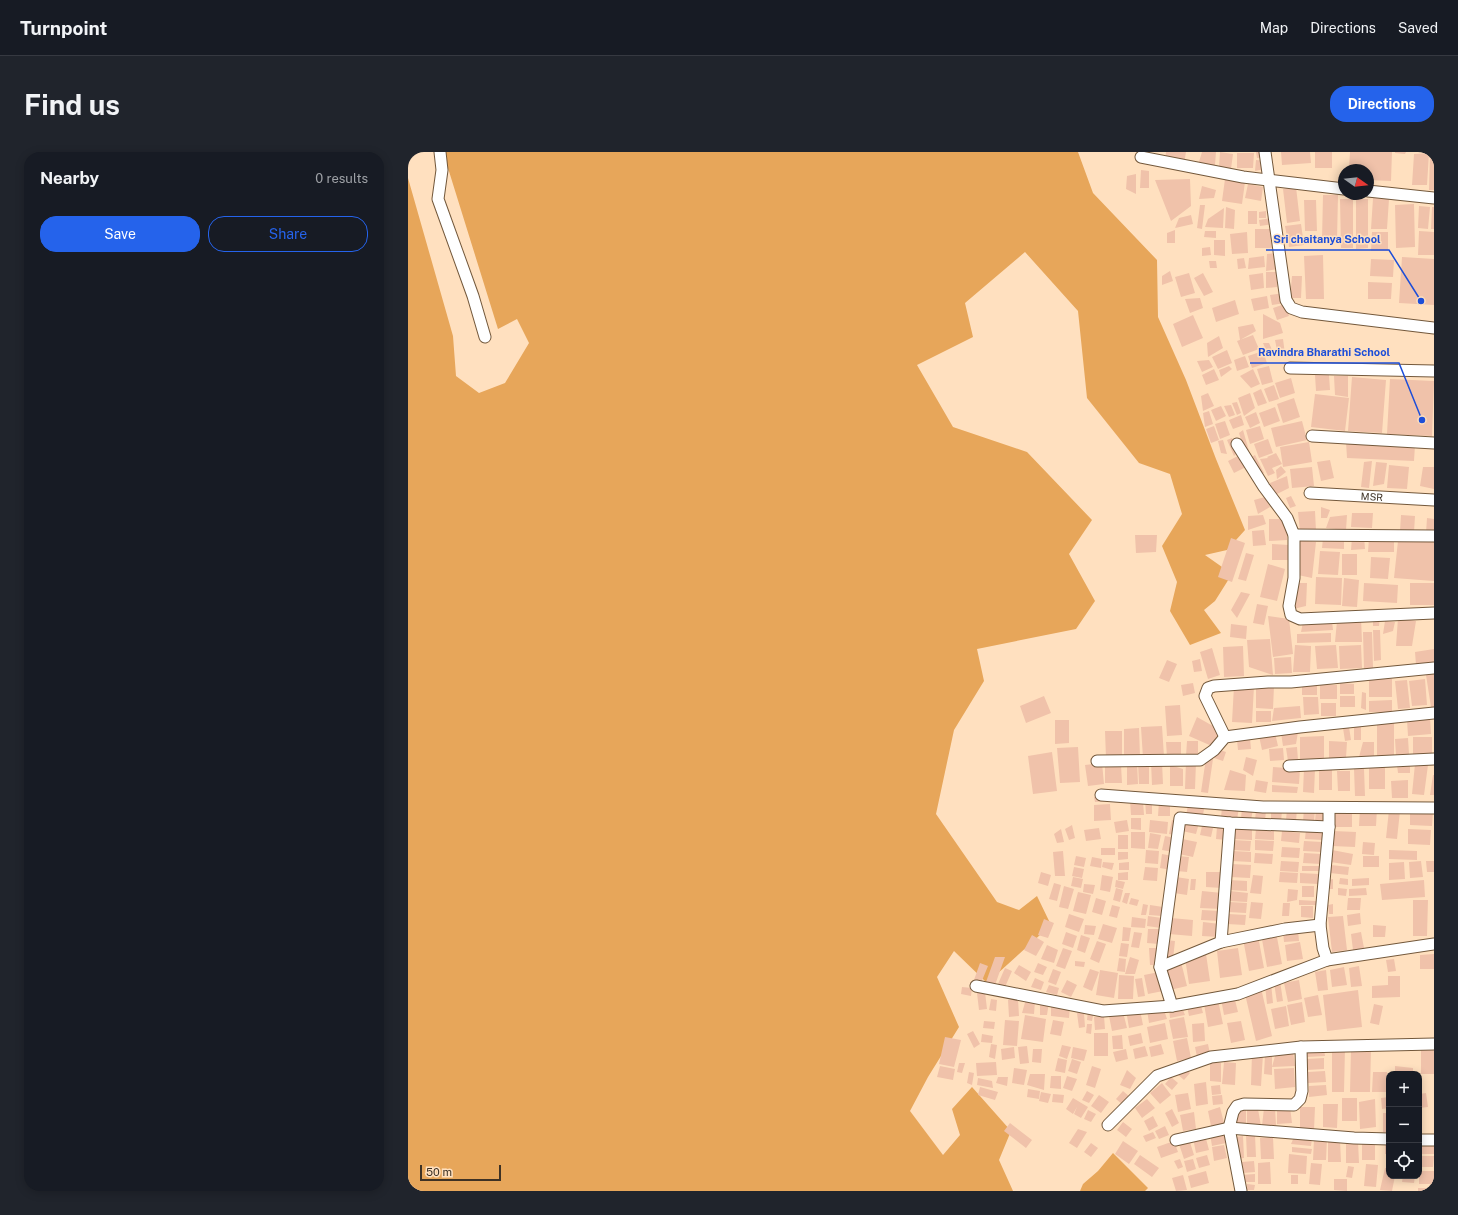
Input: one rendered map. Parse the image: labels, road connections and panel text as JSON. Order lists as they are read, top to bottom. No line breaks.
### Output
{"streets":{"street":["MSR"]},"places":["Sri chaitanya School","Ravindra Bharathi School"],"scale_bar":"50 m","north":"right","page":{"header":"Turnpoint","nav":["Map","Directions","Saved"],"buttons":["Directions",["Save","Share"]],"title":"Find us","heading":["Nearby","0 results"],"map_buttons":["+","−"],"scale":"50 m"}}
